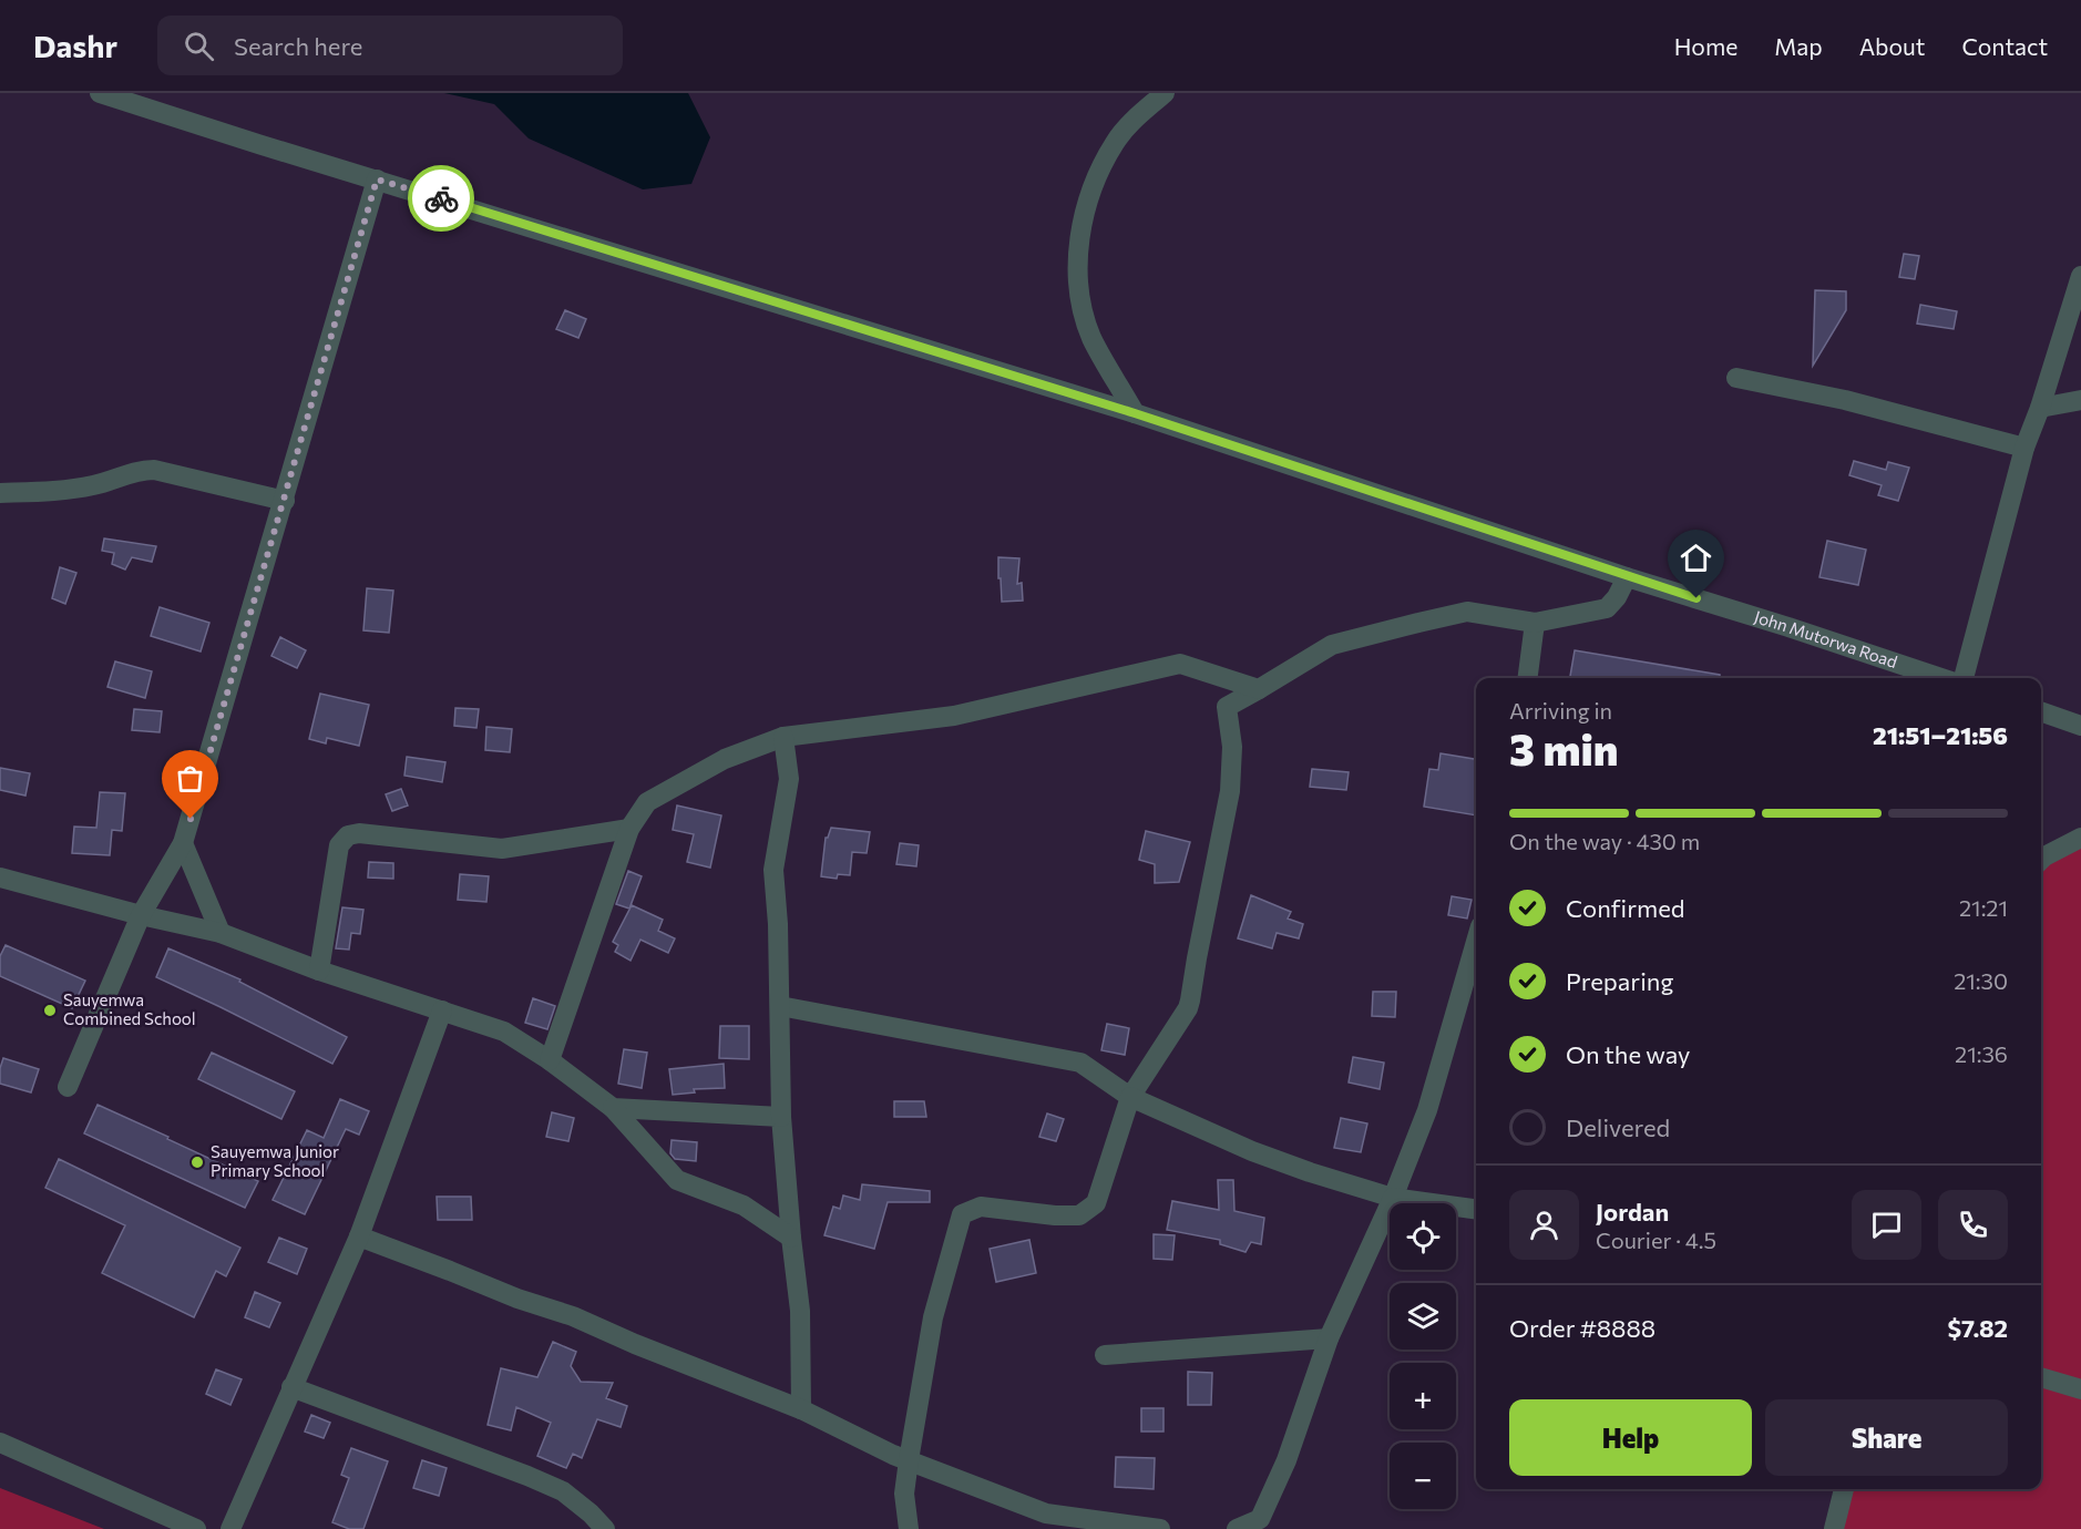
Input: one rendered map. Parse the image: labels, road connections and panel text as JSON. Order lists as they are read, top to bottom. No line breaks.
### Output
{"streets":{"street":["John Mutorwa Road"]},"places":["Sauyemwa Combined School","Sauyemwa Junior Primary School"],"page":{"header":"Dashr","search":"Search here","nav":["Home","Map","About","Contact"],"heading":["3 min","Arriving in","21:51–21:56"],"panel":["Jordan","Courier · 4.5","Order #8888","$7.82"],"bar":"On the way · 430 m","list":[["Confirmed","21:21"],["Preparing","21:30"],["On the way","21:36"],"Delivered"],"map_buttons":["+","−"],"buttons":["Help","Share"]}}
